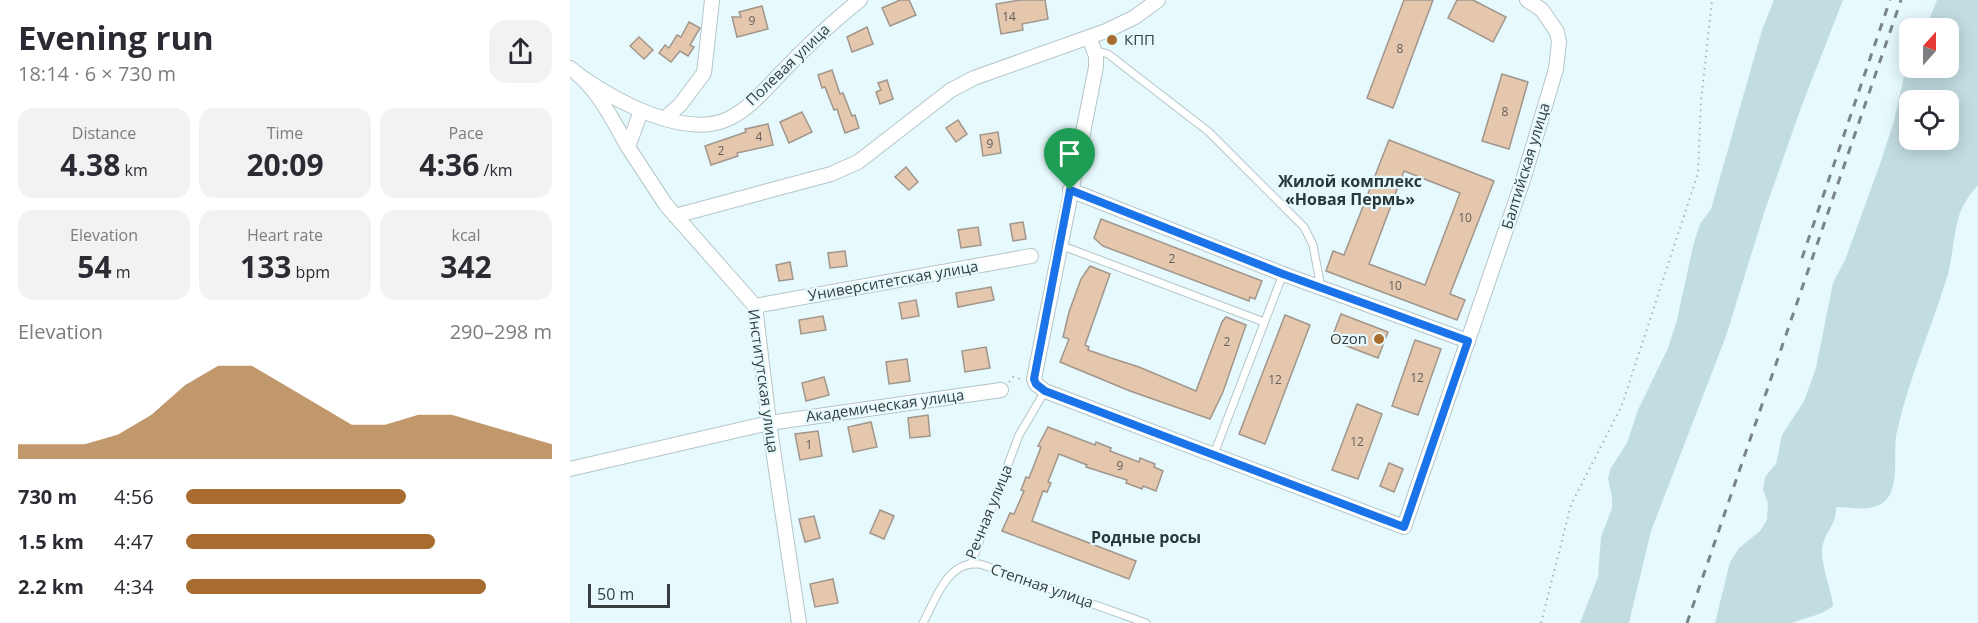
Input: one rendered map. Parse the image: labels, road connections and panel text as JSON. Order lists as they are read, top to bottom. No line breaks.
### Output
{"streets":{"street":["Полевая улица","Балтийская улица","Университетская улица","Институтская улица","Академическая улица"],"lane":["Речная улица","Степная улица"]},"crossings":[["Полевая улица","Институтская улица"],["Университетская улица","Институтская улица"],["Институтская улица","Академическая улица"],["Речная улица","Степная улица"]],"districts":["Жилой комплекс «Новая Пермь»","Родные росы"],"places":["КПП","Ozon"],"house_numbers":["14","9","8","8","4","9","2","10","2","10","2","12","12","12","1","9"],"scale_bar":"50 m","north":"top","page":{"heading":["Evening run","18:14 · 6 × 730 m"],"stats":[["Distance","4.38 km"],["Time","20:09"],["Pace","4:36 /km"],["Elevation","54 m"],["Heart rate","133 bpm"],["kcal","342"]],"chart":["Elevation","290–298 m"],"list":[{"name":"730 m","note":"4:56"},{"name":"1.5 km","note":"4:47"},{"name":"2.2 km","note":"4:34"}],"scale":"50 m"}}
